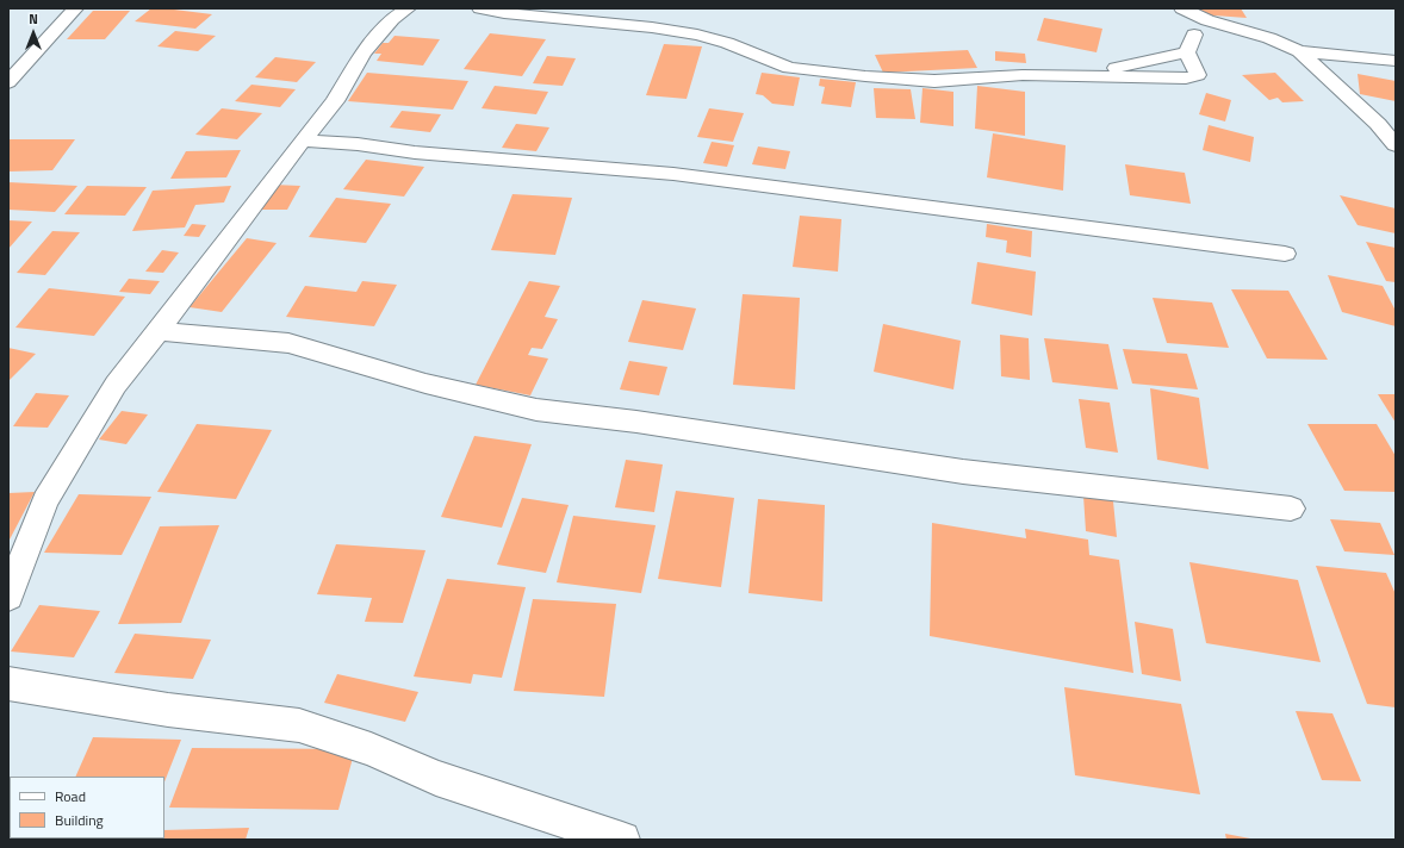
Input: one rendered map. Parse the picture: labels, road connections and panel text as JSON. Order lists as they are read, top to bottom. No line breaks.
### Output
{"legend":["Road","Building"],"north":"top"}
